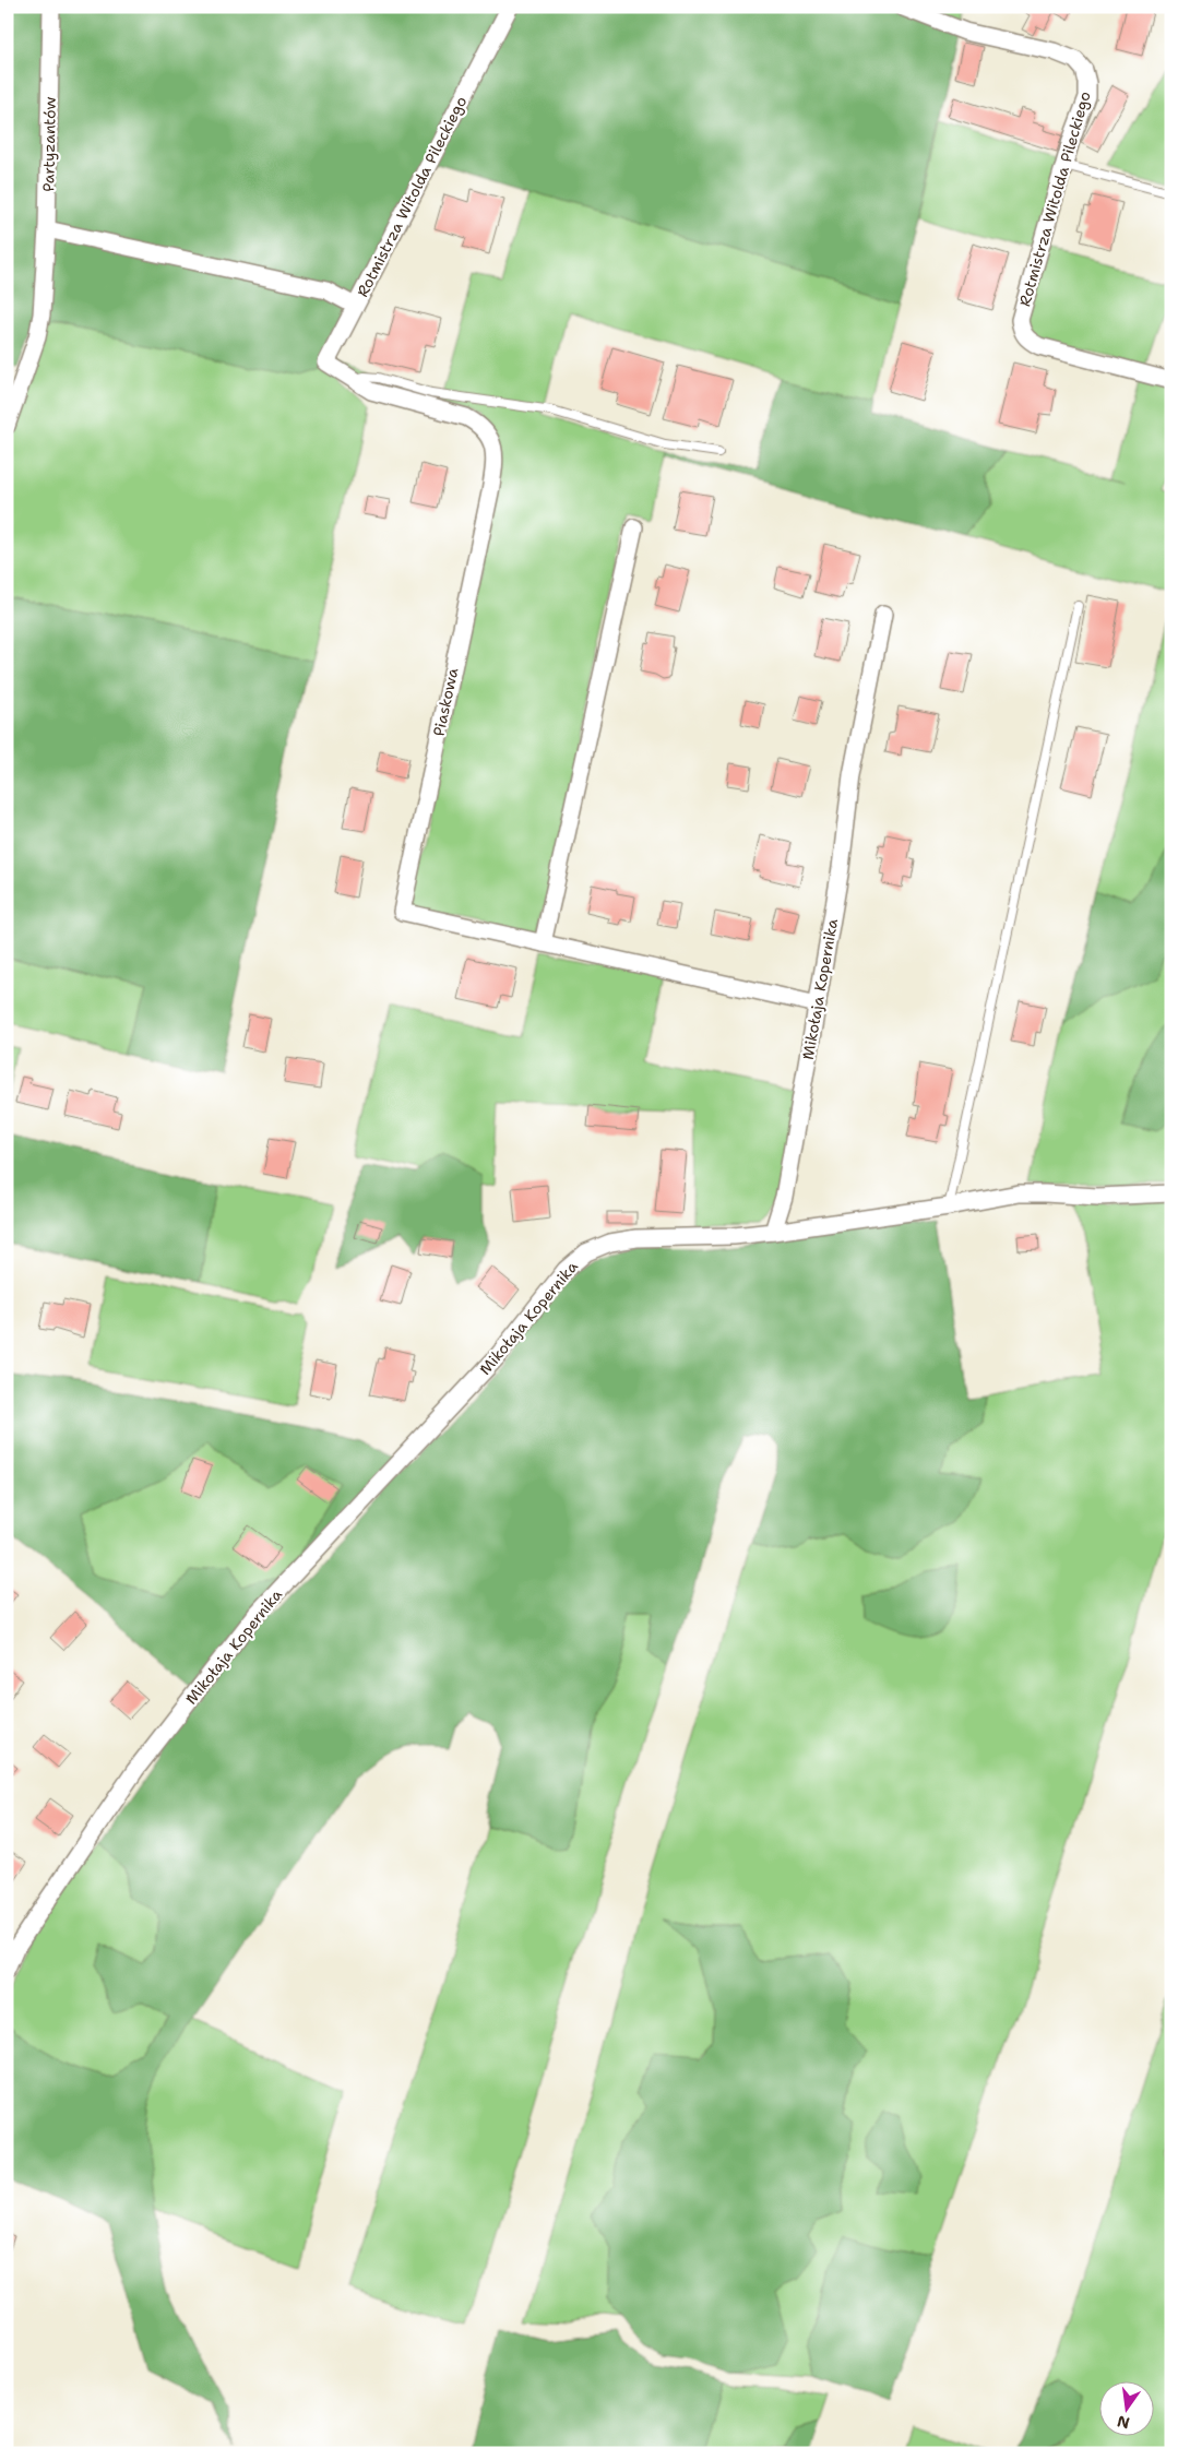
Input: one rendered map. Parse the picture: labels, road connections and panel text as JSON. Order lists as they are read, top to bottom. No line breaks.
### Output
{"streets":{"street":["Partyzantów","Rotmistrza Witolda Pileckiego","Piaskowa","Mikołaja Kopernika"]},"crossings":[["Partyzantów","Rotmistrza Witolda Pileckiego"],["Rotmistrza Witolda Pileckiego","Piaskowa"]],"north":"bottom"}
